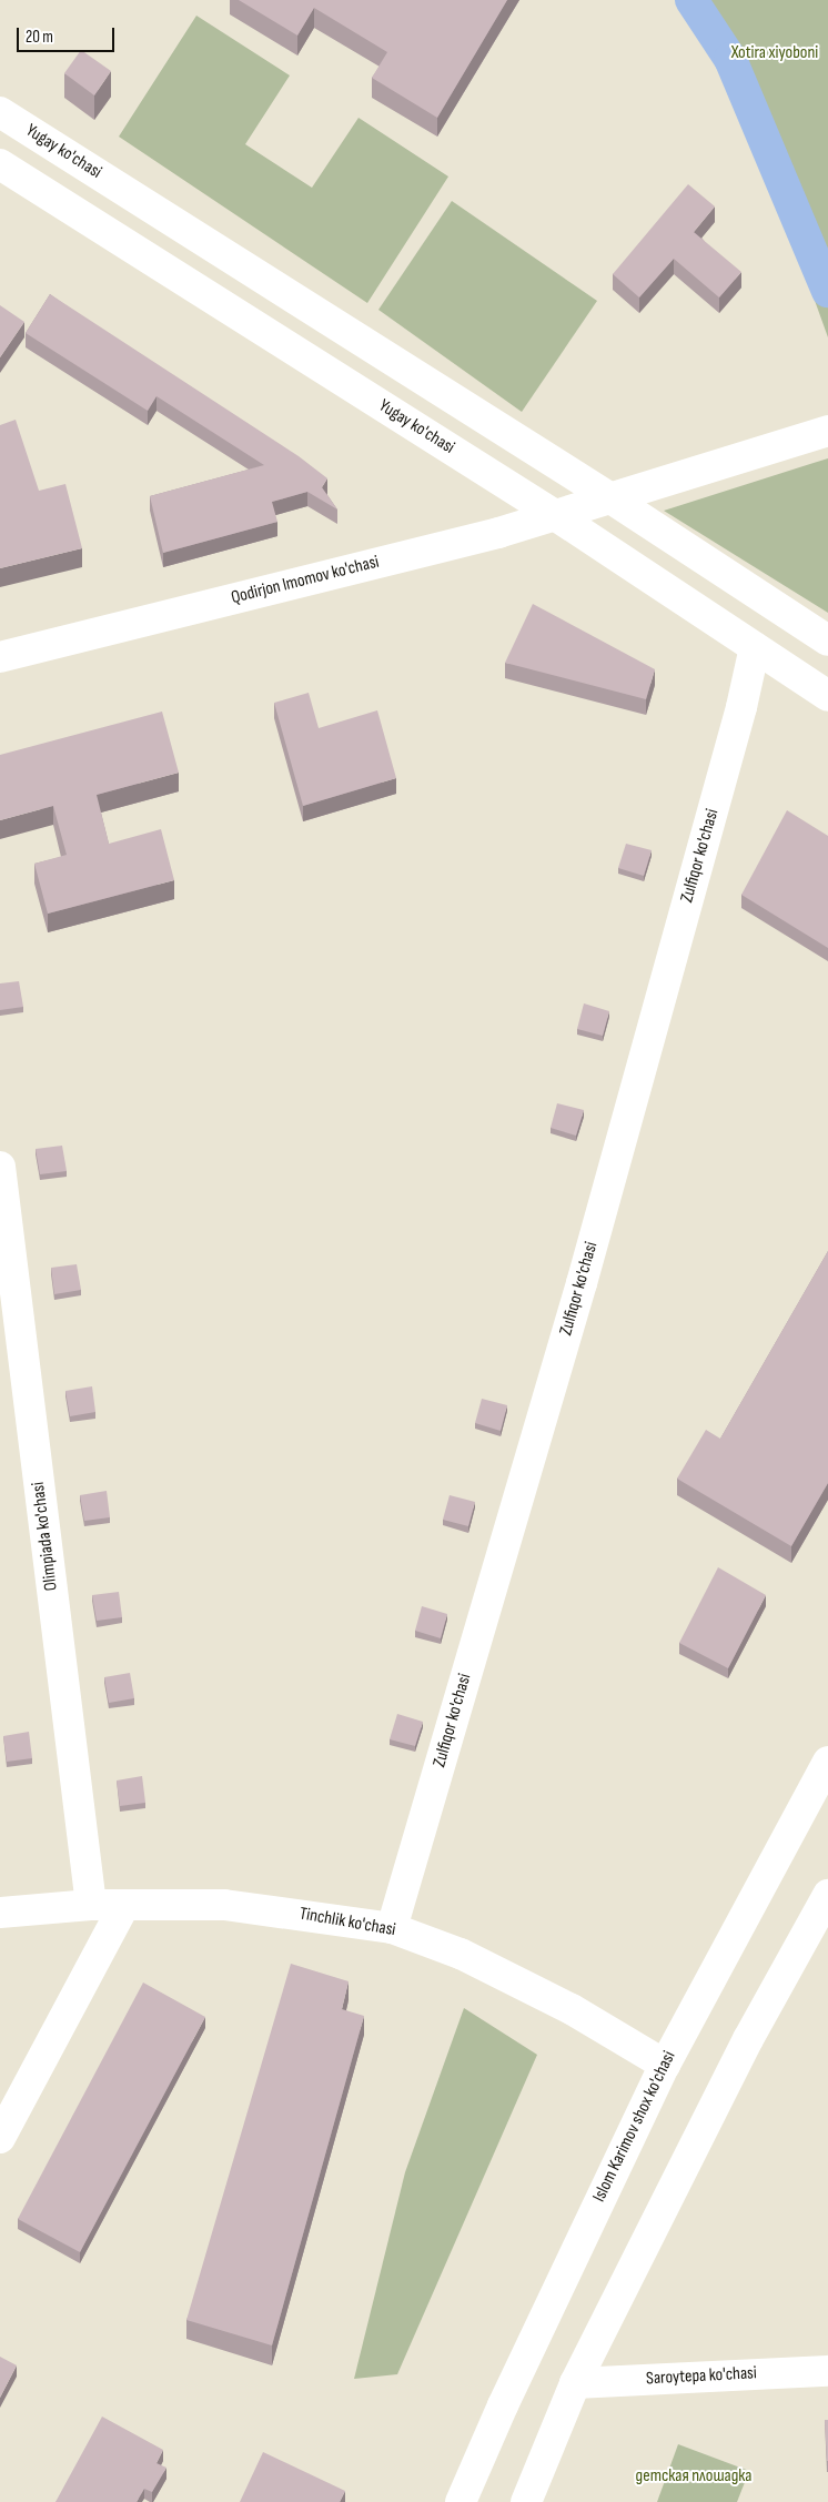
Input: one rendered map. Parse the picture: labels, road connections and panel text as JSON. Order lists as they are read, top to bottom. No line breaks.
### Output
{"streets":{"street":["Yugay ko'chasi","Qodirjon Imomov ko'chasi","Zulfiqor ko'chasi","Olimpiada ko'chasi","Tinchlik ko'chasi","Islom Karimov shox ko'chasi","Saroytepa ko'chasi"]},"crossings":[["Yugay ko'chasi","Qodirjon Imomov ko'chasi"],["Yugay ko'chasi","Zulfiqor ko'chasi"],["Zulfiqor ko'chasi","Tinchlik ko'chasi"],["Olimpiada ko'chasi","Tinchlik ko'chasi"],["Tinchlik ko'chasi","Islom Karimov shox ko'chasi"]],"parks":["Xotira xiyoboni","детская плошадка"],"scale_bar":"20 m"}
